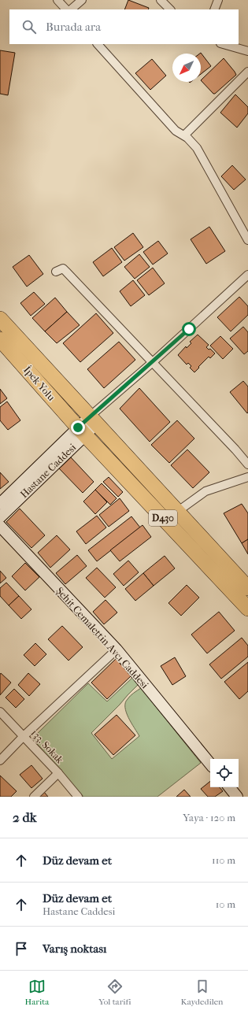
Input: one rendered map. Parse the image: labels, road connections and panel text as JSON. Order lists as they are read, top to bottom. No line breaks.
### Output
{"streets":{"highway":["İpek Yolu","D430"],"street":["Hastane Caddesi","Şehit Cemalettin Avcı Caddesi","133. Sokak"]},"crossings":[["İpek Yolu","Hastane Caddesi"],["İpek Yolu","D430"],["Hastane Caddesi","D430"]],"north":"bottom left","page":{"search":"Burada ara","heading":["2 dk","Yaya · 120 m"],"list":[["Düz devam et","110 m"],["Düz devam et","Hastane Caddesi","10 m"],"Varış noktası"],"nav":["Harita","Yol tarifi","Kaydedilen"]}}
